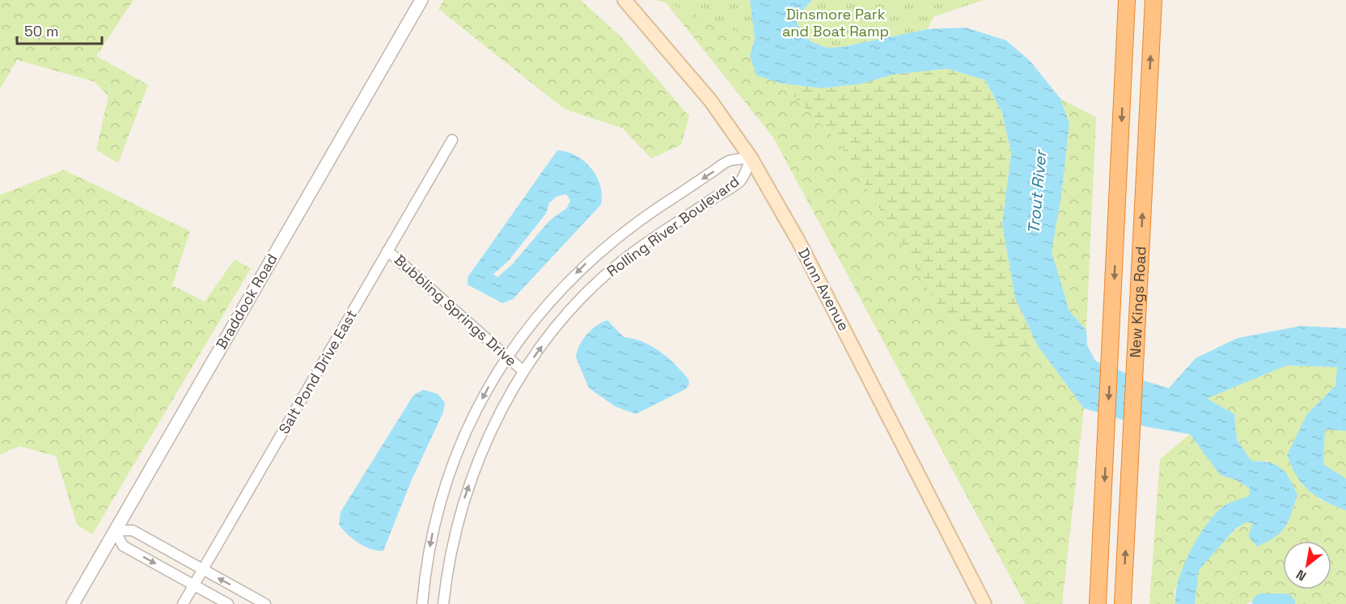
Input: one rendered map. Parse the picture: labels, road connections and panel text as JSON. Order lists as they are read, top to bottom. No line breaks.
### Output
{"streets":{"highway":["New Kings Road"],"main road":["Dunn Avenue"],"street":["Rolling River Boulevard","Braddock Road","Bubbling Springs Drive","Salt Pond Drive East"]},"crossings":[["Rolling River Boulevard","Dunn Avenue"],["Rolling River Boulevard","Bubbling Springs Drive"],["Bubbling Springs Drive","Salt Pond Drive East"]],"water":["Trout River"],"parks":["Dinsmore Park and Boat Ramp"],"scale_bar":"50 m","north":"bottom left"}
